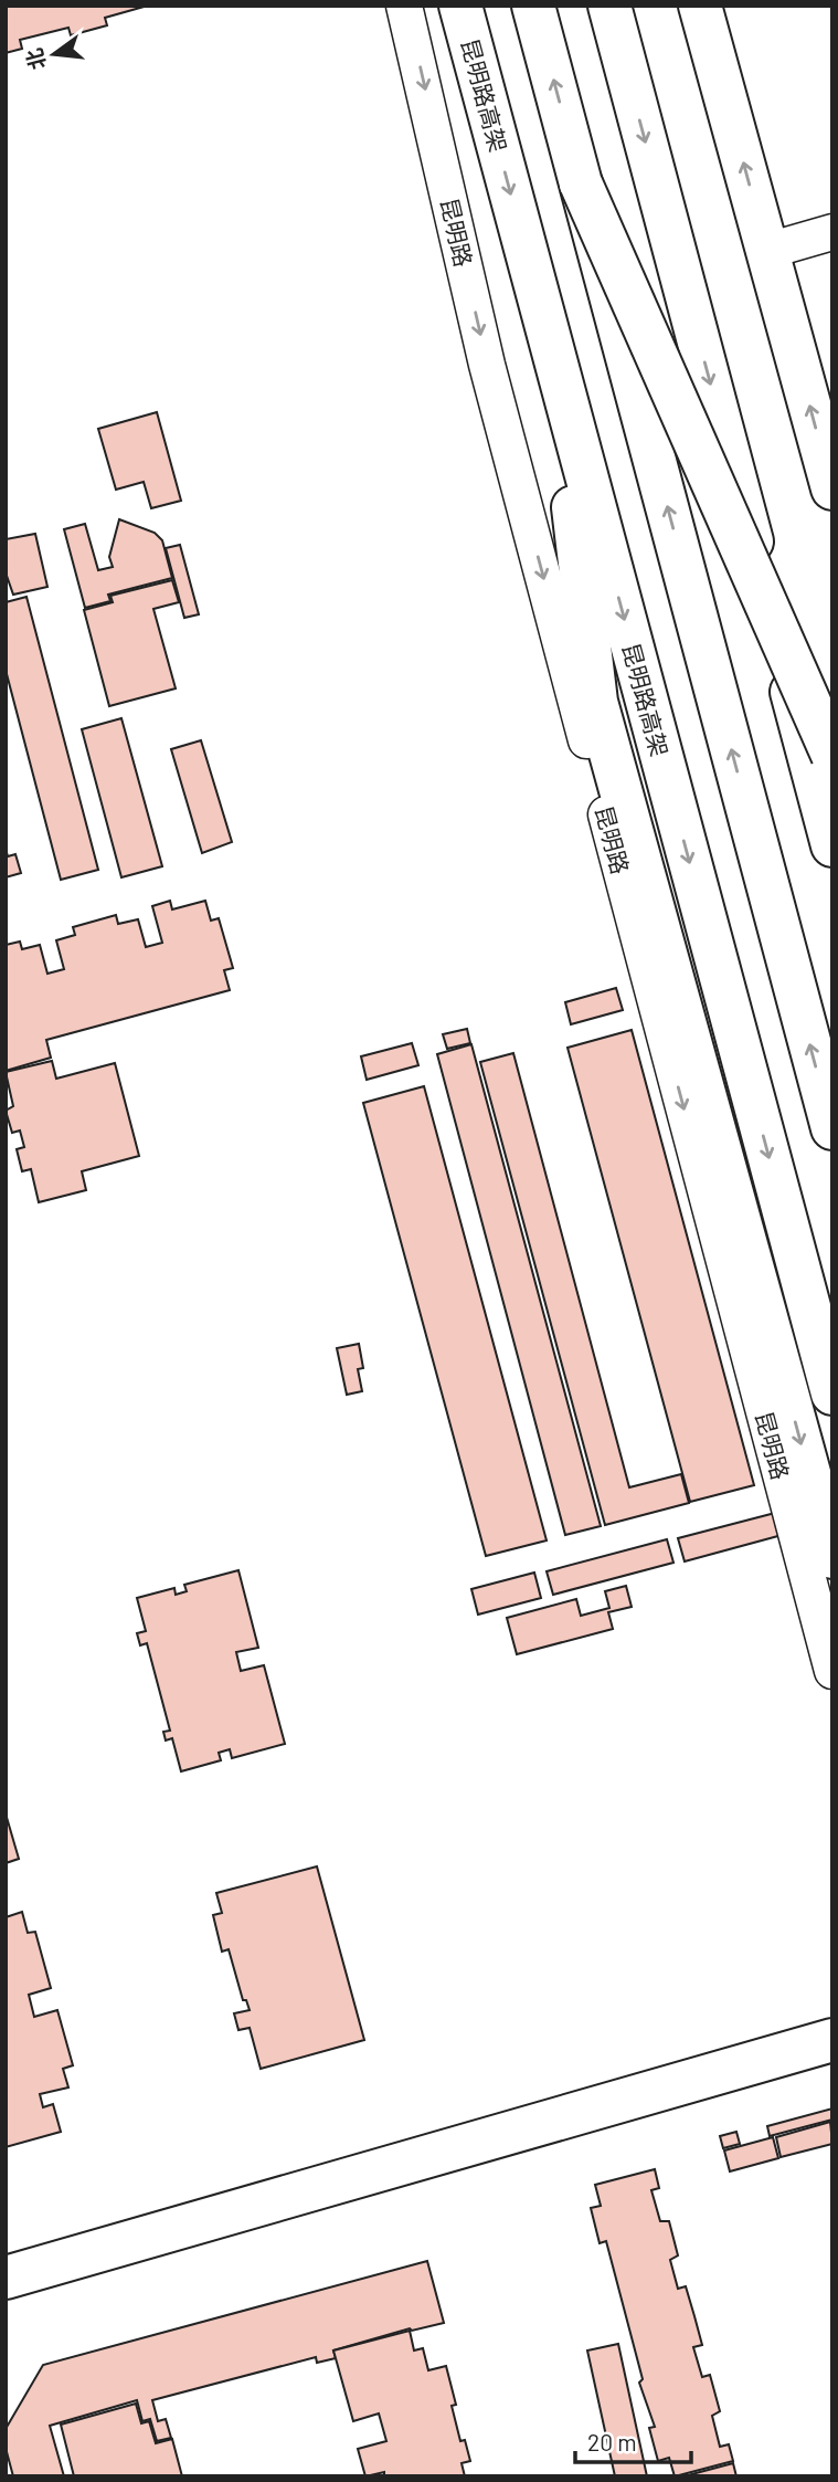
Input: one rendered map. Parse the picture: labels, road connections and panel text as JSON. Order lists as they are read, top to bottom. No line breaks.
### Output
{"streets":{"main road":["昆明路高架"],"street":["昆明路"]},"one_way":["昆明路"],"scale_bar":"20 m","north":"left"}
